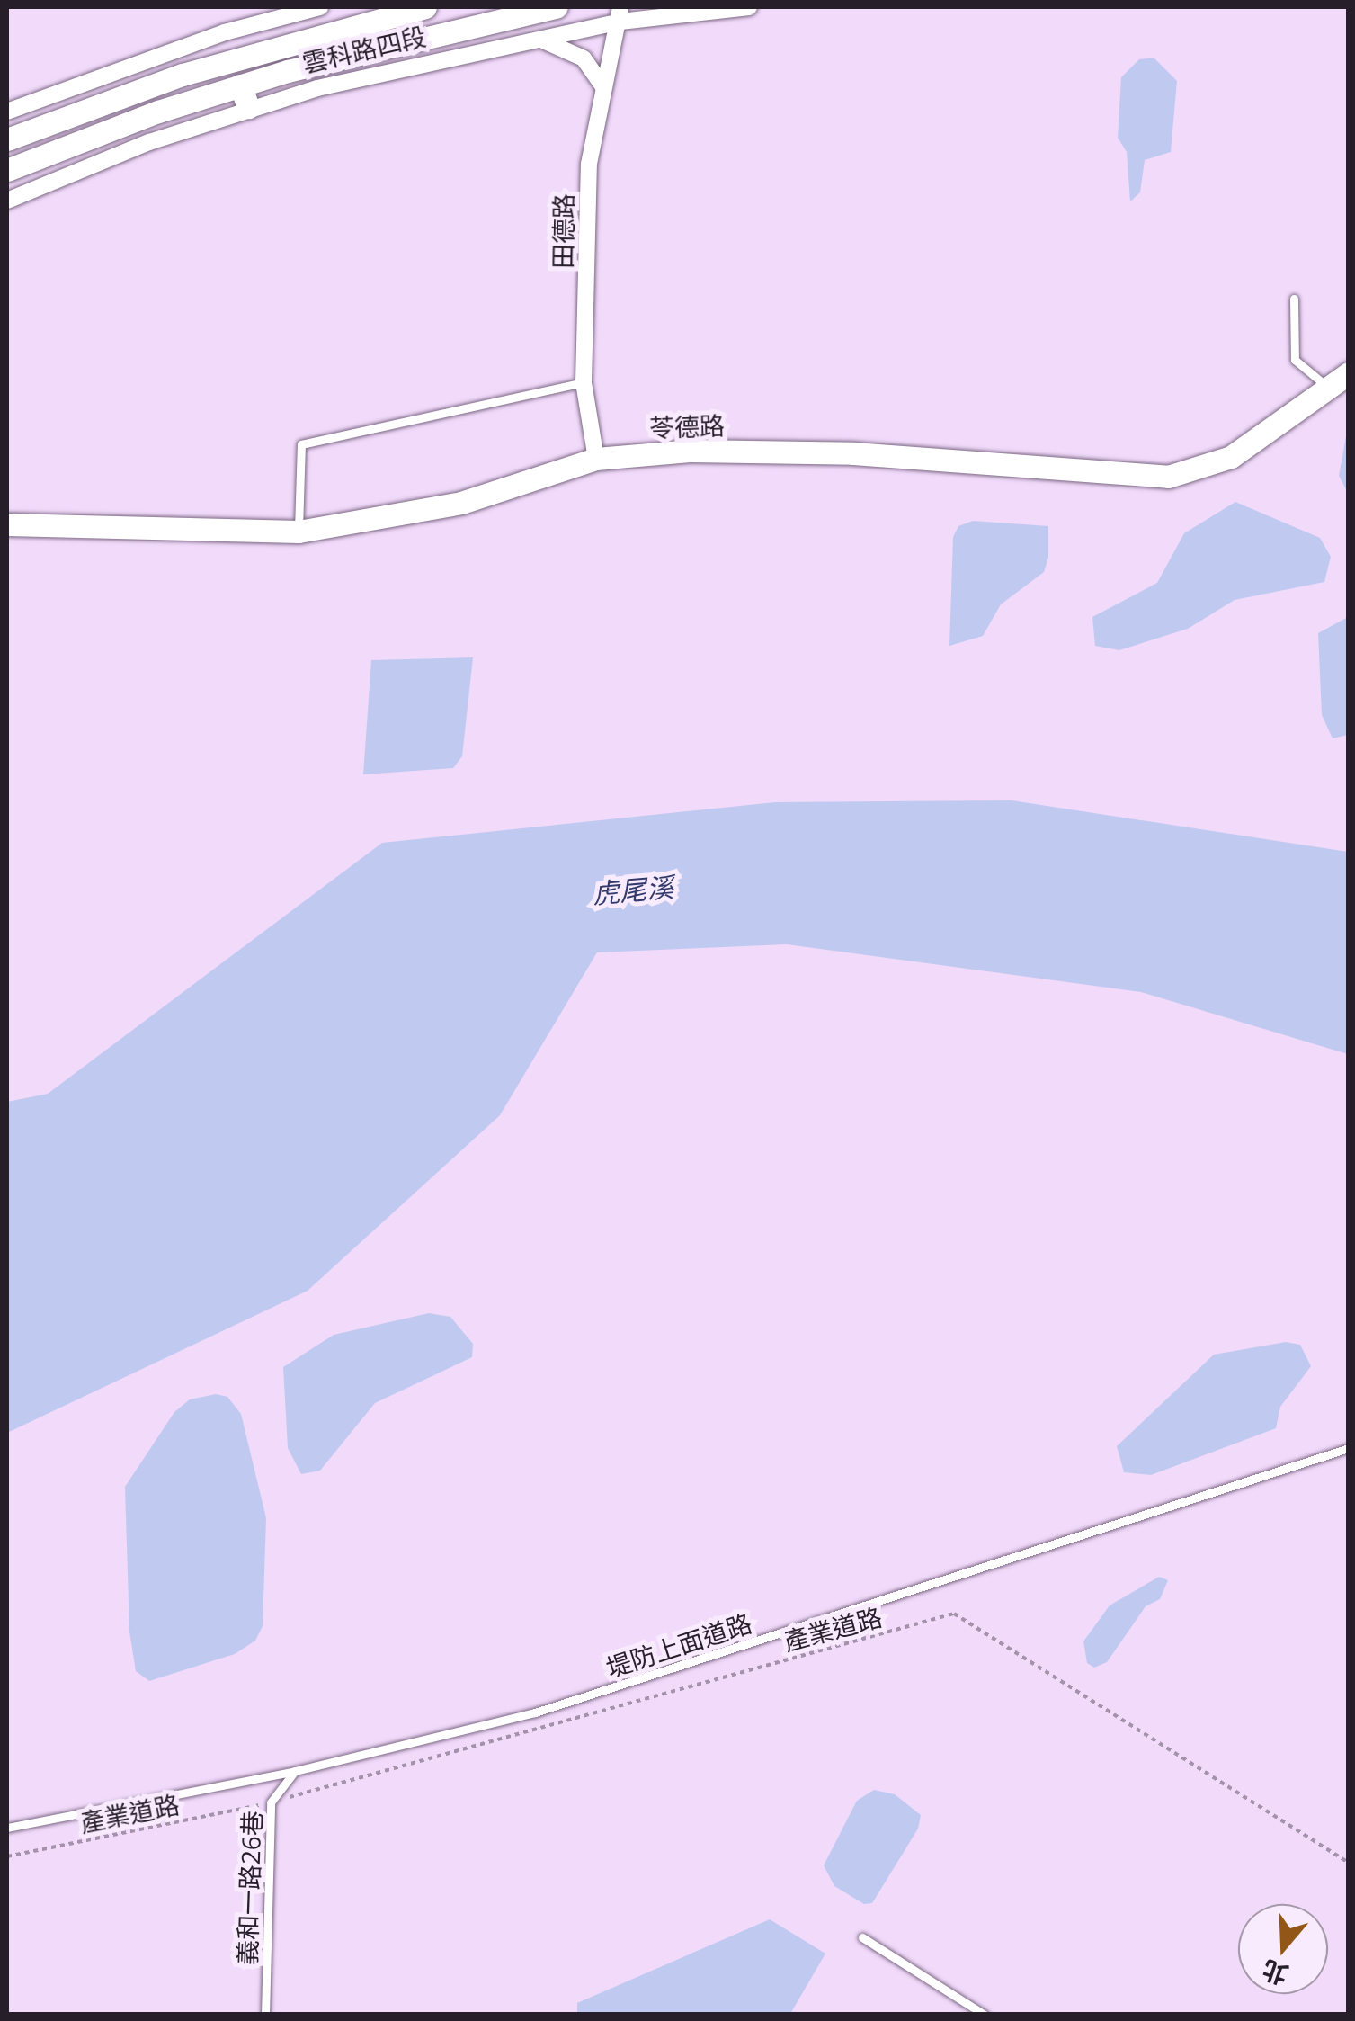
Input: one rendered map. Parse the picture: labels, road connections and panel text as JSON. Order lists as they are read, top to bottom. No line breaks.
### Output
{"streets":{"street":["雲科路四段","田德路","苓德路"],"lane":["堤防上面道路","義和一路26巷"],"path":["產業道路"]},"crossings":[["雲科路四段","田德路"],["田德路","苓德路"],["產業道路","義和一路26巷"],["堤防上面道路","義和一路26巷"]],"water":["虎尾溪"],"north":"bottom"}
